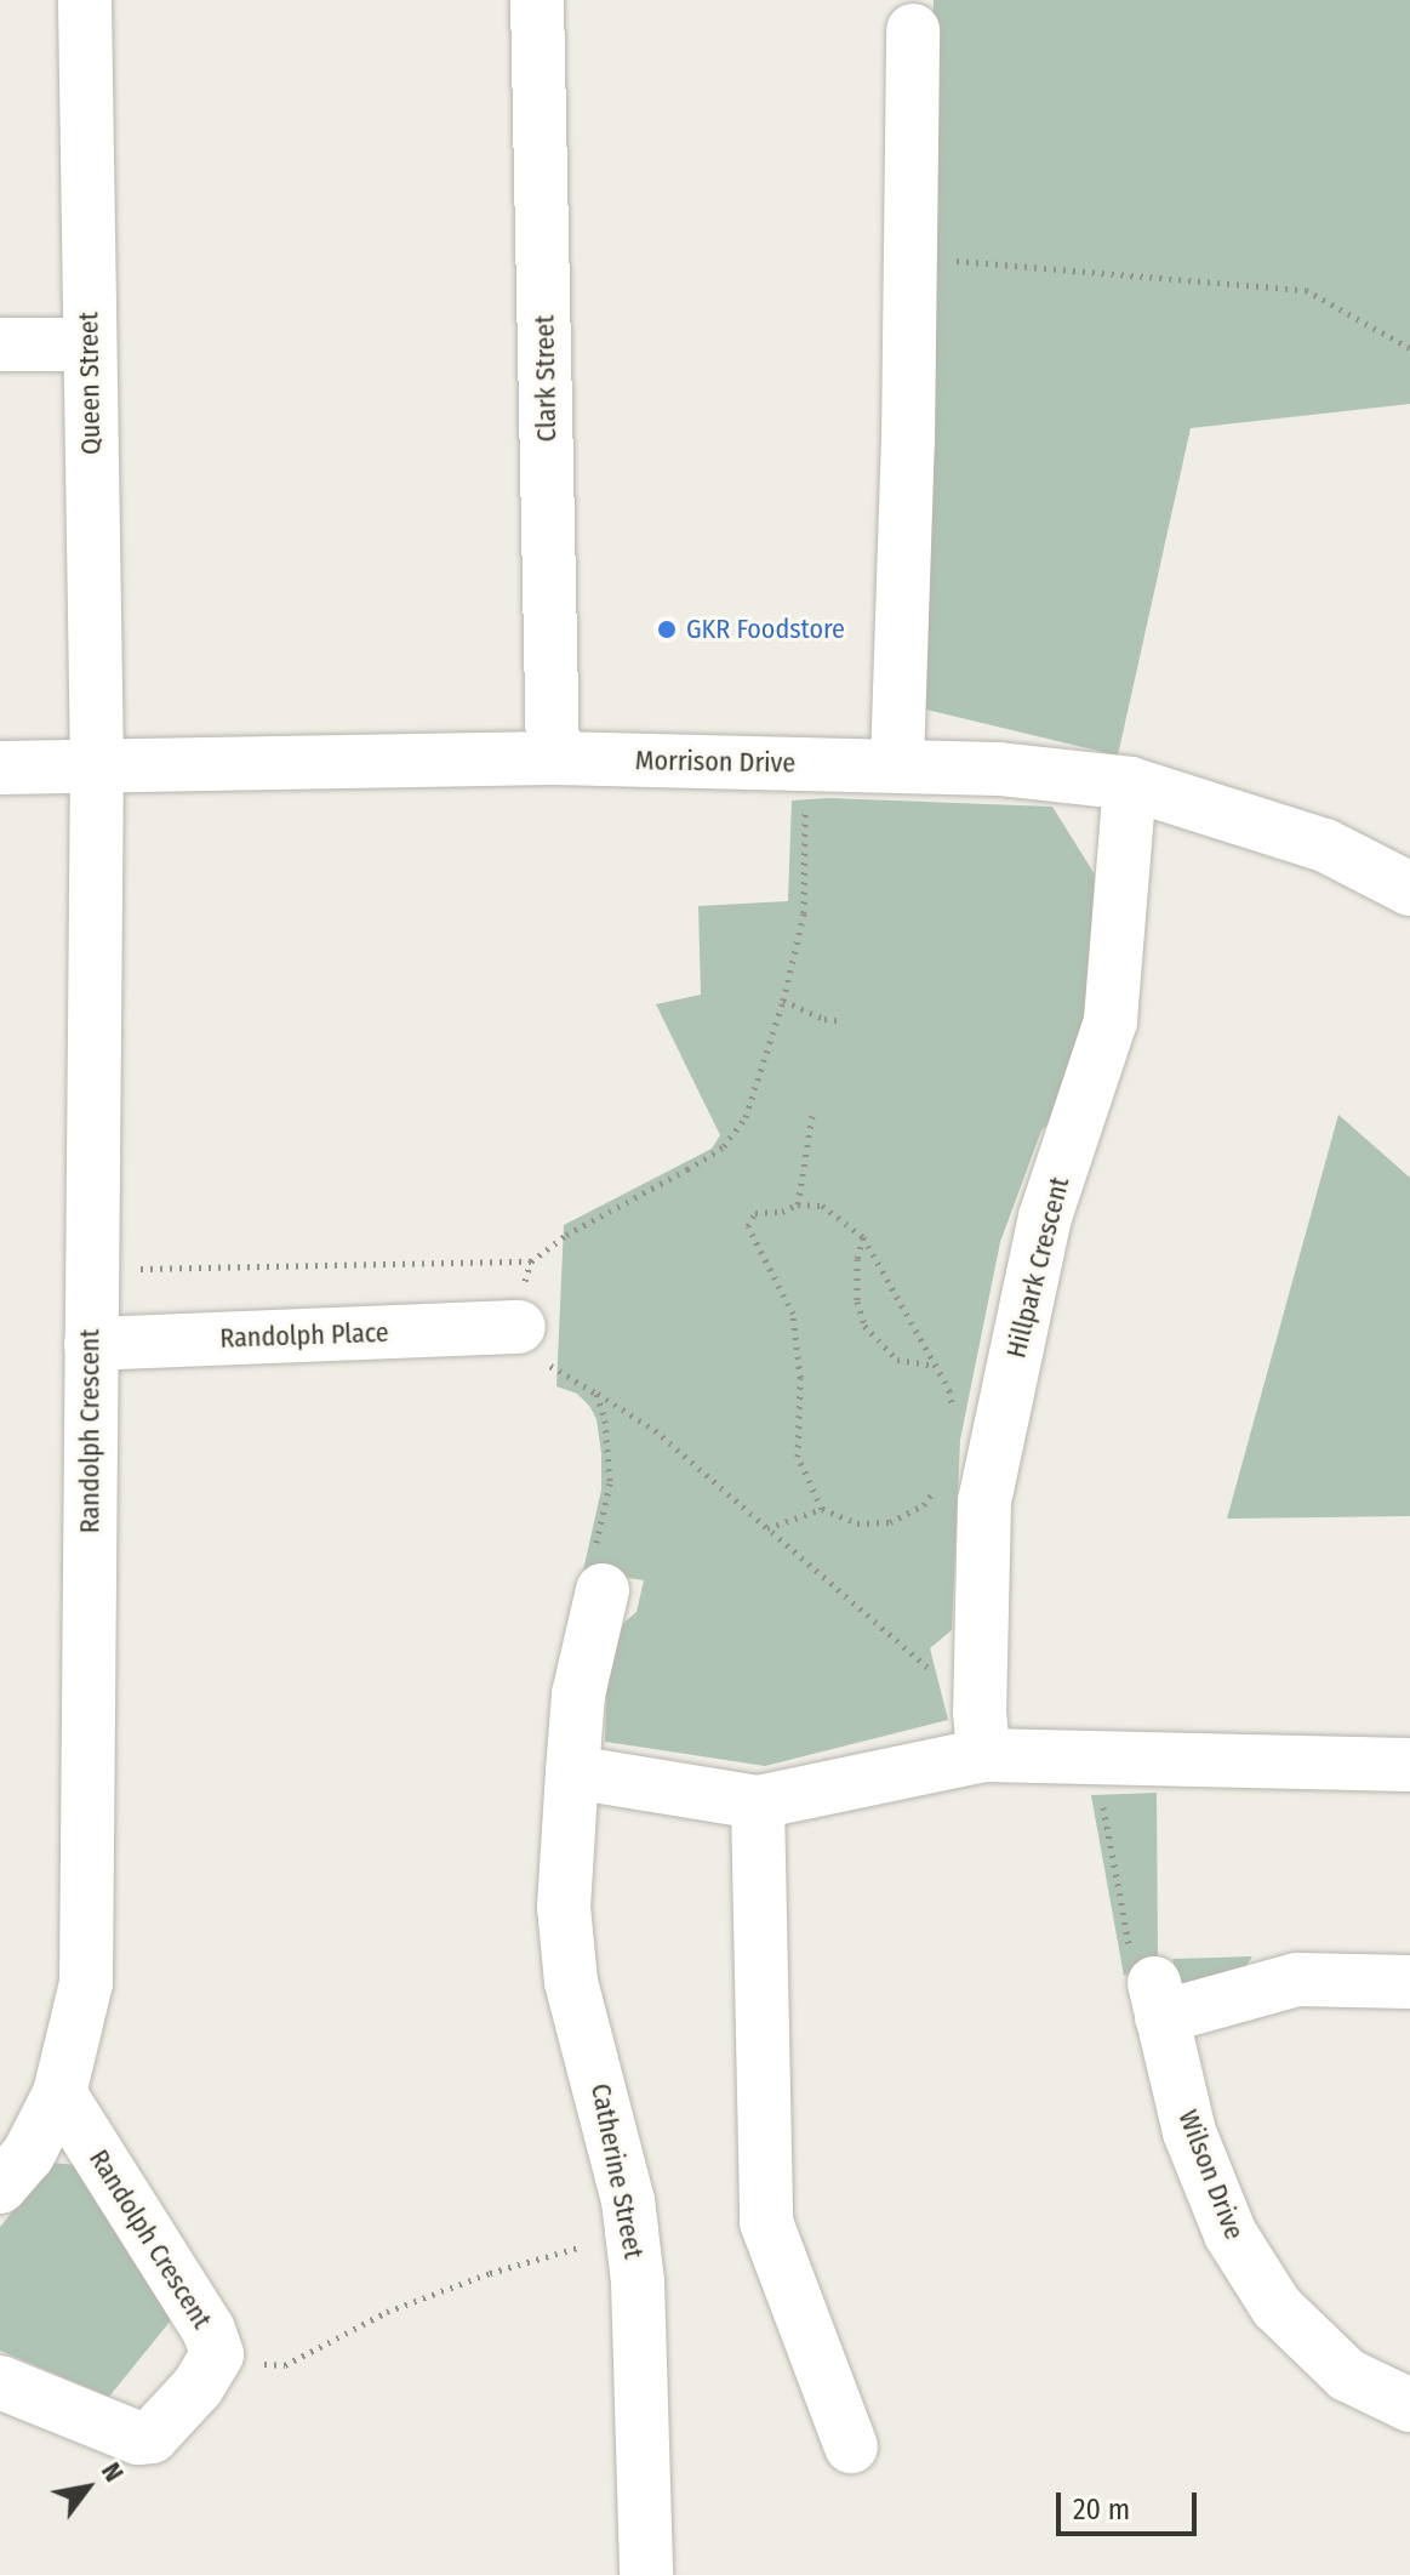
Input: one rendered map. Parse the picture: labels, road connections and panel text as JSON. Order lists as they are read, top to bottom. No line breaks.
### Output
{"streets":{"street":["Clark Street","Queen Street","Morrison Drive","Hillpark Crescent","Randolph Place","Randolph Crescent","Catherine Street","Wilson Drive"]},"crossings":[["Clark Street","Morrison Drive"],["Queen Street","Morrison Drive"],["Queen Street","Randolph Crescent"],["Morrison Drive","Hillpark Crescent"],["Morrison Drive","Randolph Crescent"],["Randolph Place","Randolph Crescent"]],"places":["GKR Foodstore"],"scale_bar":"20 m","north":"top right"}
